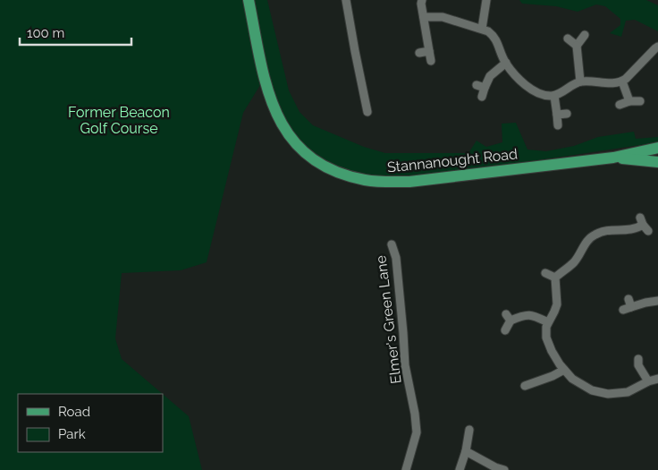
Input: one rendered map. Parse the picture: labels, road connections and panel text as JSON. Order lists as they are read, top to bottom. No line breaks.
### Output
{"streets":{"main road":["Stannanought Road"],"street":["Elmer's Green Lane"]},"parks":["Former Beacon Golf Course"],"legend":["Road","Park"],"scale_bar":"100 m"}
